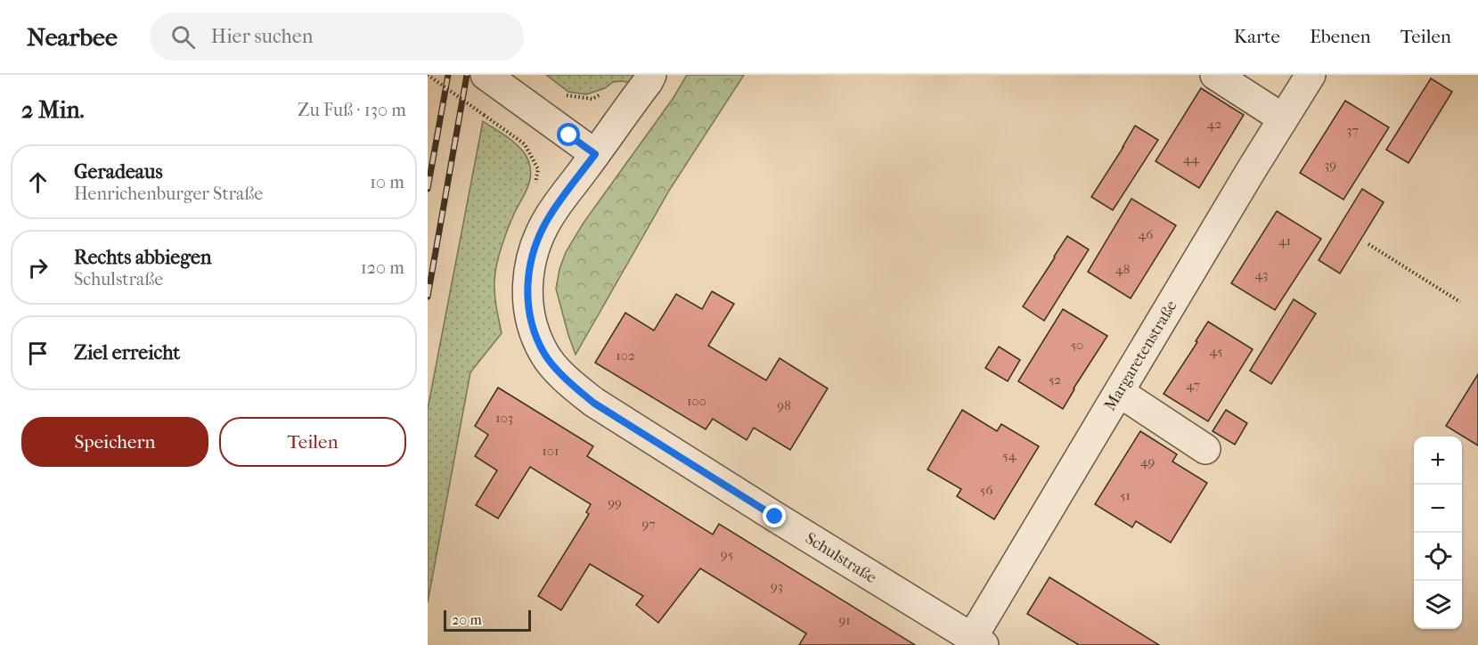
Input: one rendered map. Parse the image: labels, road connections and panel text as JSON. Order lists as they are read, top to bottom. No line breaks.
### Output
{"streets":{"street":["Margaretenstraße","Schulstraße"]},"crossings":[["Margaretenstraße","Schulstraße"]],"house_numbers":["42","37","44","39","46","41","48","43","50","45","102","52","47","100","98","103","101","54","49","56","51","99","97","95","93","91"],"scale_bar":"20 m","page":{"header":"Nearbee","search":"Hier suchen","nav":["Karte","Ebenen","Teilen"],"heading":["2 Min.","Zu Fuß · 130 m"],"list":[["Geradeaus","Henrichenburger Straße","10 m"],["Rechts abbiegen","Schulstraße","120 m"],"Ziel erreicht"],"buttons":["Speichern","Teilen"],"map_buttons":["+","−"],"scale":"20 m"}}
